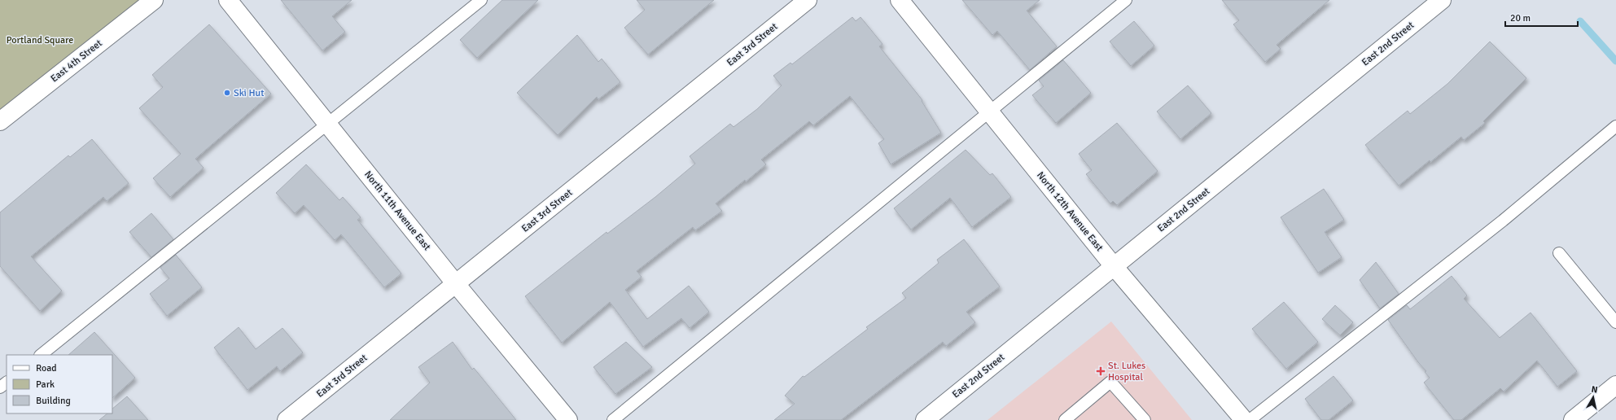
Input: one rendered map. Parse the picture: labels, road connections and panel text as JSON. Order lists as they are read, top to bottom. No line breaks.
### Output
{"streets":{"street":["East 2nd Street","East 3rd Street","East 4th Street","North 11th Avenue East","North 12th Avenue East"]},"crossings":[["East 2nd Street","North 12th Avenue East"],["East 3rd Street","North 11th Avenue East"]],"parks":["Portland Square"],"places":{"other":["Ski Hut"],"health":["St. Lukes Hospital"]},"legend":["Road","Park","Building"],"scale_bar":"20 m","north":"top"}
